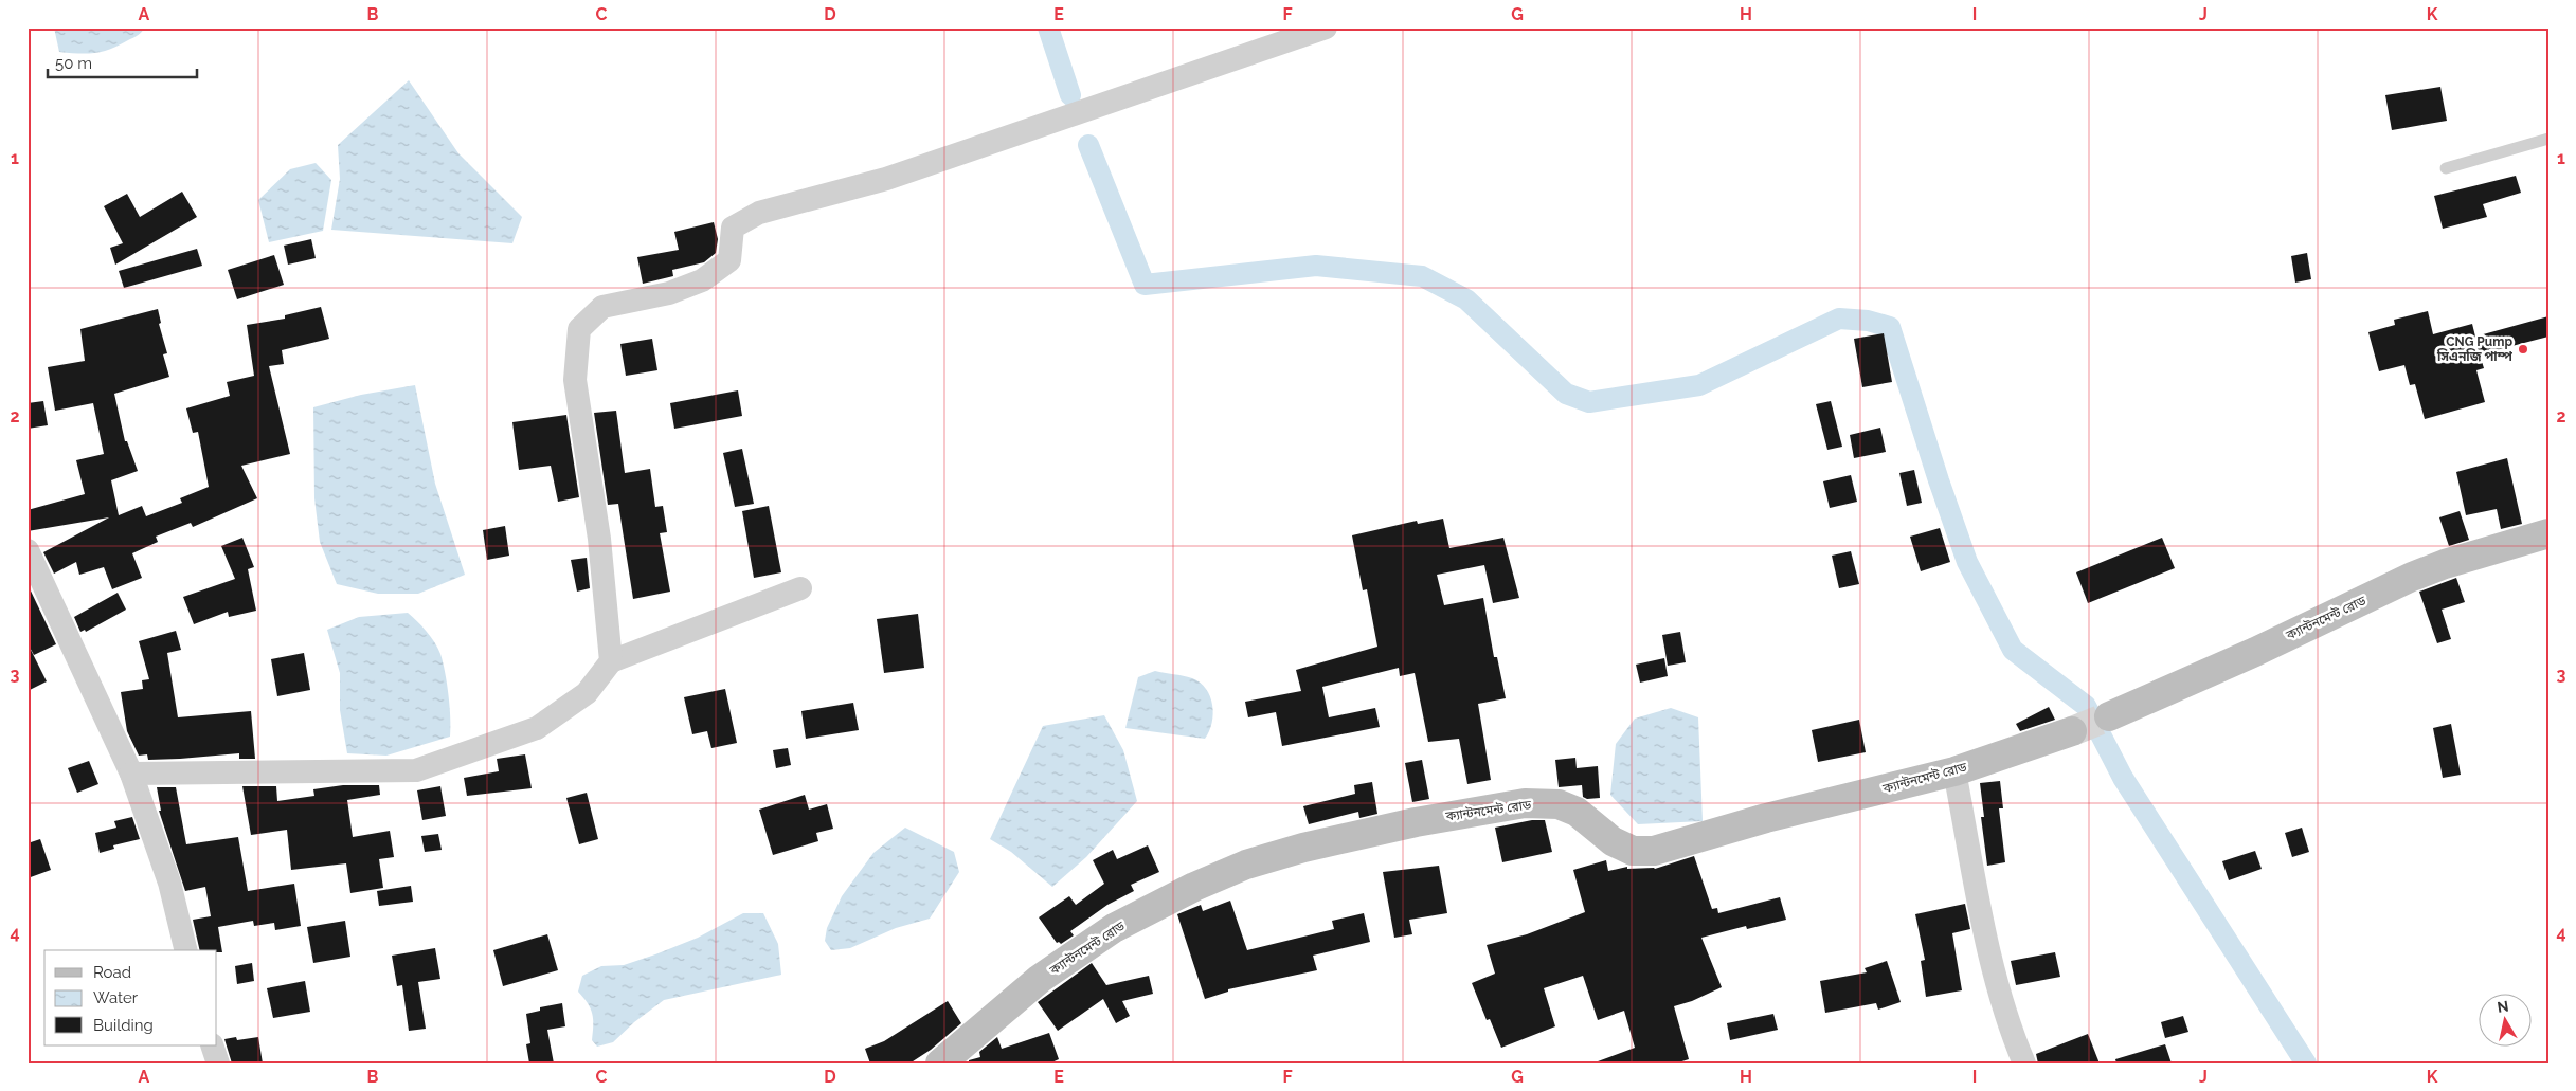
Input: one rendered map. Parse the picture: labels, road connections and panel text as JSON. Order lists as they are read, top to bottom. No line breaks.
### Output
{"streets":{"main road":["ক্যান্টনমেন্ট রোড"]},"places":["CNG Pump সিএনজি পাম্প"],"legend":["Road","Water","Building"],"scale_bar":"50 m","north":"top","grid":{"columns":["A","B","C","D","E","F","G","H","I","J","K"],"rows":["1","2","3","4"]}}
